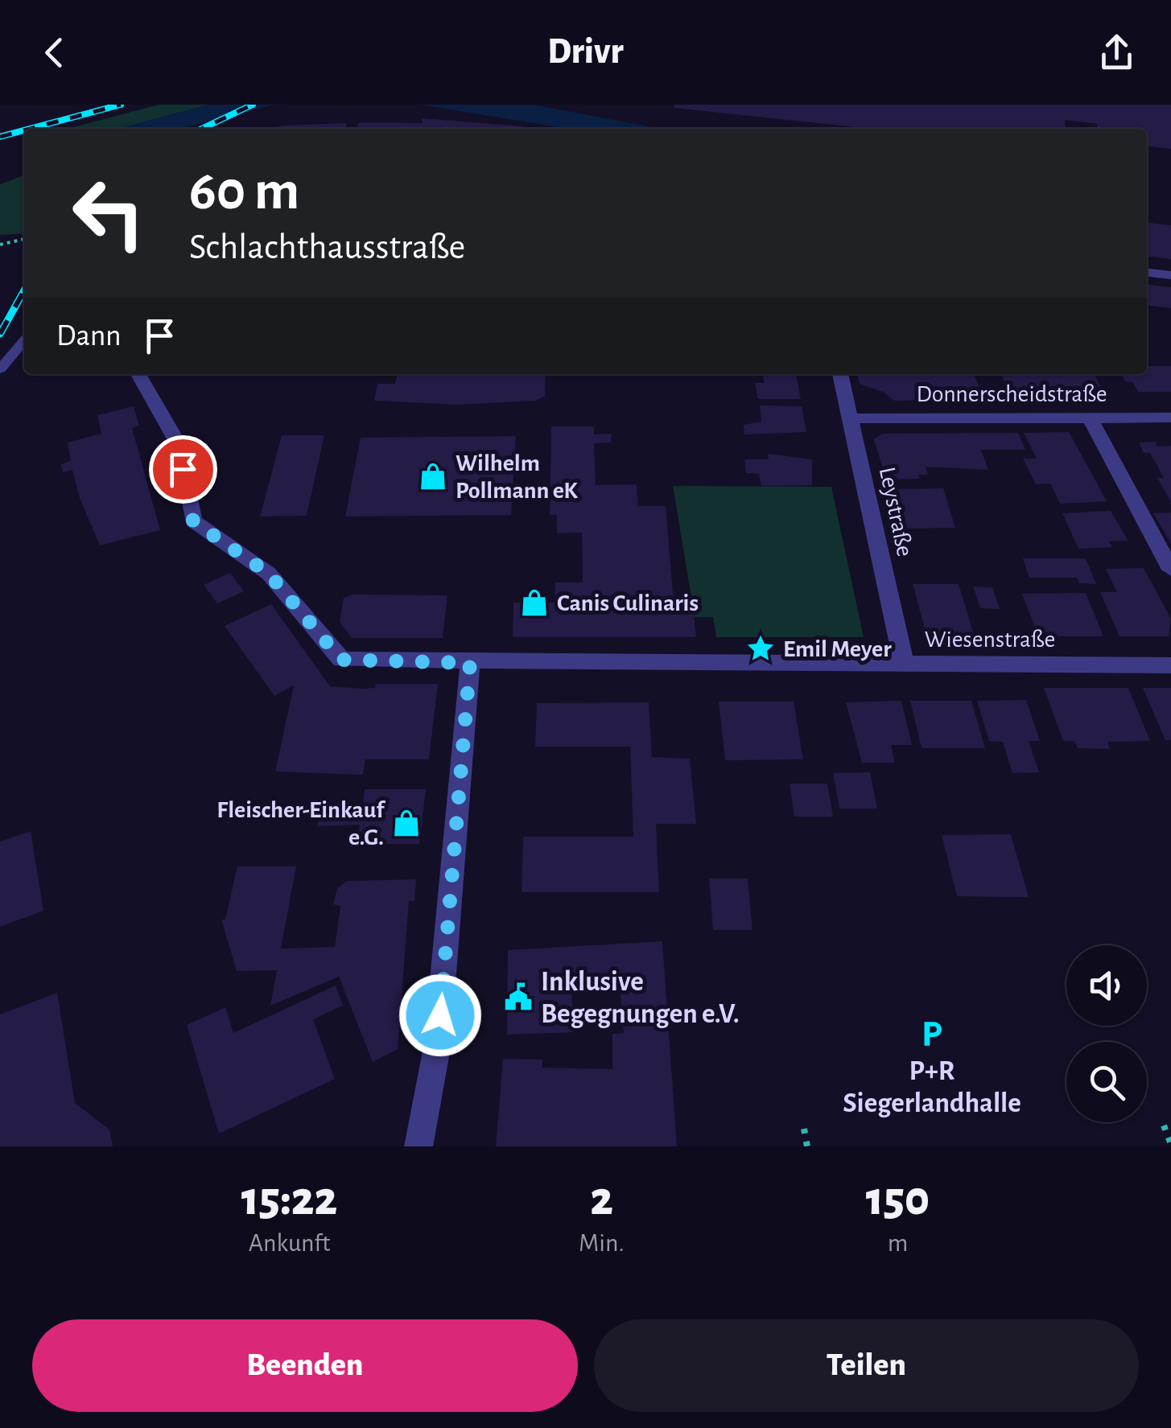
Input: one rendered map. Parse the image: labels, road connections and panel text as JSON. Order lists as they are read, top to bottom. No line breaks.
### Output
{"streets":{"street":["Donnerscheidstraße","Leystraße","Wiesenstraße"]},"crossings":[["Donnerscheidstraße","Leystraße"],["Leystraße","Wiesenstraße"]],"places":{"shop":["Wilhelm Pollmann eK","Canis Culinaris","Fleischer-Einkauf e.G."],"place":["Emil Meyer"],"public building":["Inklusive Begegnungen e.V."],"parking":["P+R Siegerlandhalle"]},"page":{"header":"Drivr","turn":["60 m","Schlachthausstraße"],"then":"Dann","eta":["15:22","Ankunft","2","Min.","150","m"],"buttons":["Beenden","Teilen"]}}
